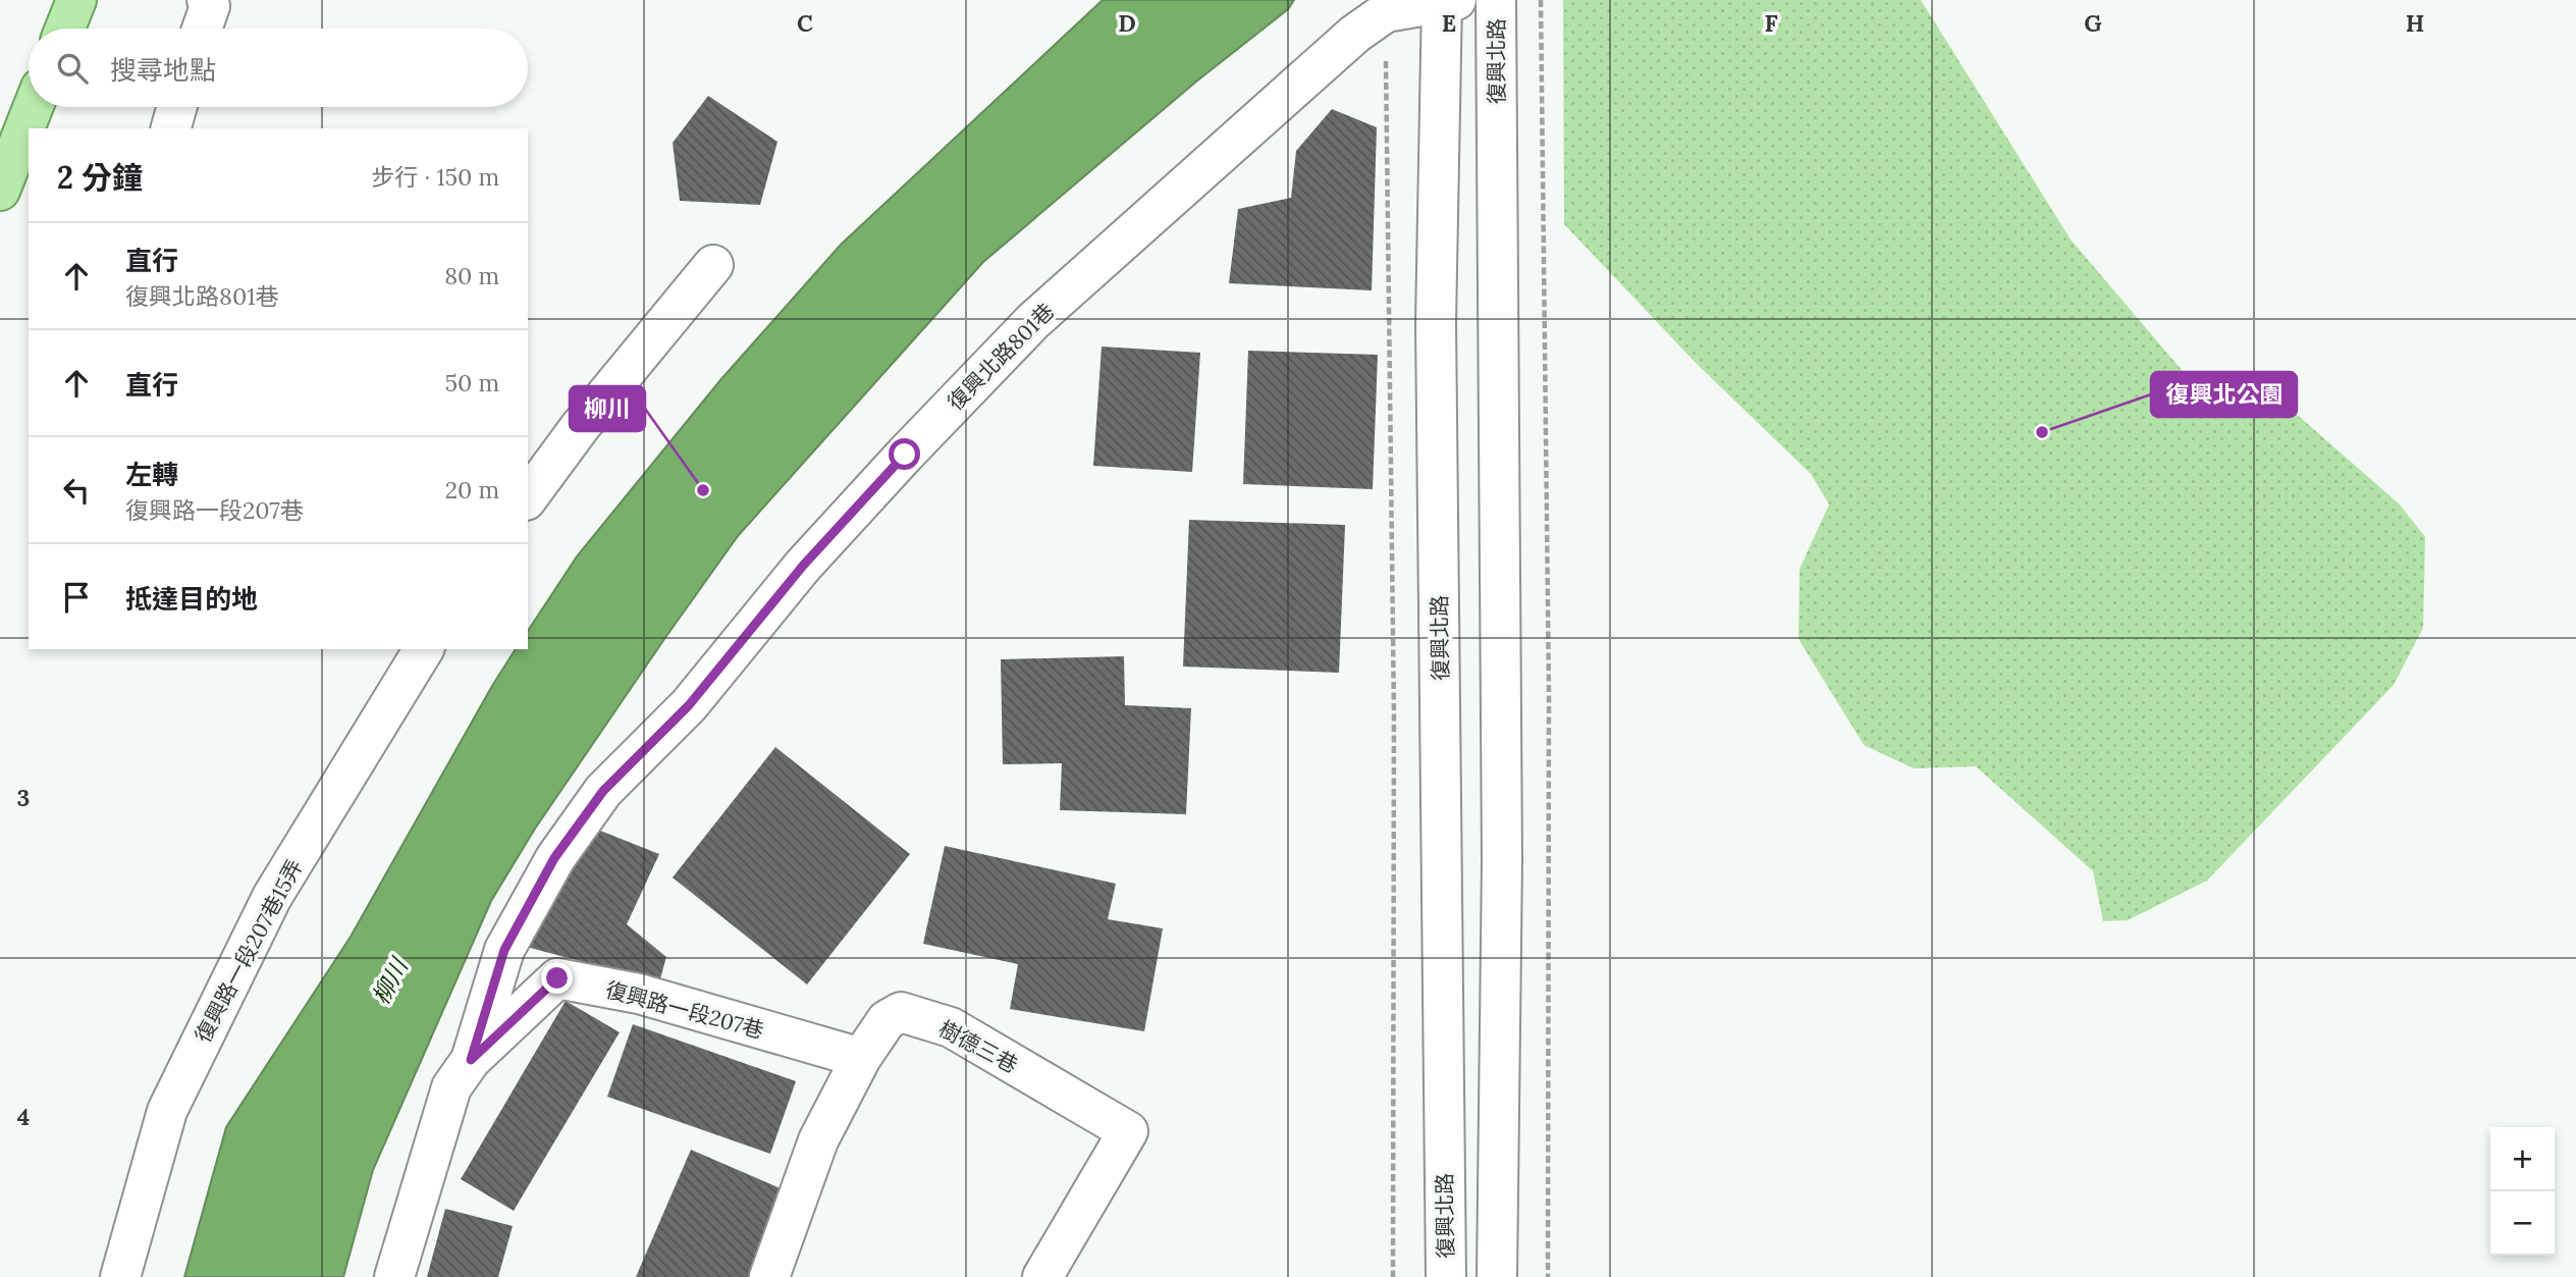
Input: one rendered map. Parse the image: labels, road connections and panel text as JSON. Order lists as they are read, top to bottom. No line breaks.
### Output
{"streets":{"street":["復興北路","復興北路801巷","復興路一段207巷15弄","復興路一段207巷","樹德三巷"]},"crossings":[["復興北路","復興北路801巷"],["復興北路801巷","復興路一段207巷"],["復興路一段207巷","樹德三巷"]],"water":["柳川"],"places":["復興北公園","柳川"],"page":{"search":"搜尋地點","heading":["2 分鐘","步行 · 150 m"],"list":[["直行","復興北路801巷","80 m"],["直行","50 m"],["左轉","復興路一段207巷","20 m"],"抵達目的地"],"map_buttons":["+","−"]},"grid":{"columns":["C","D","E","F","G","H"],"rows":["3","4"]}}
